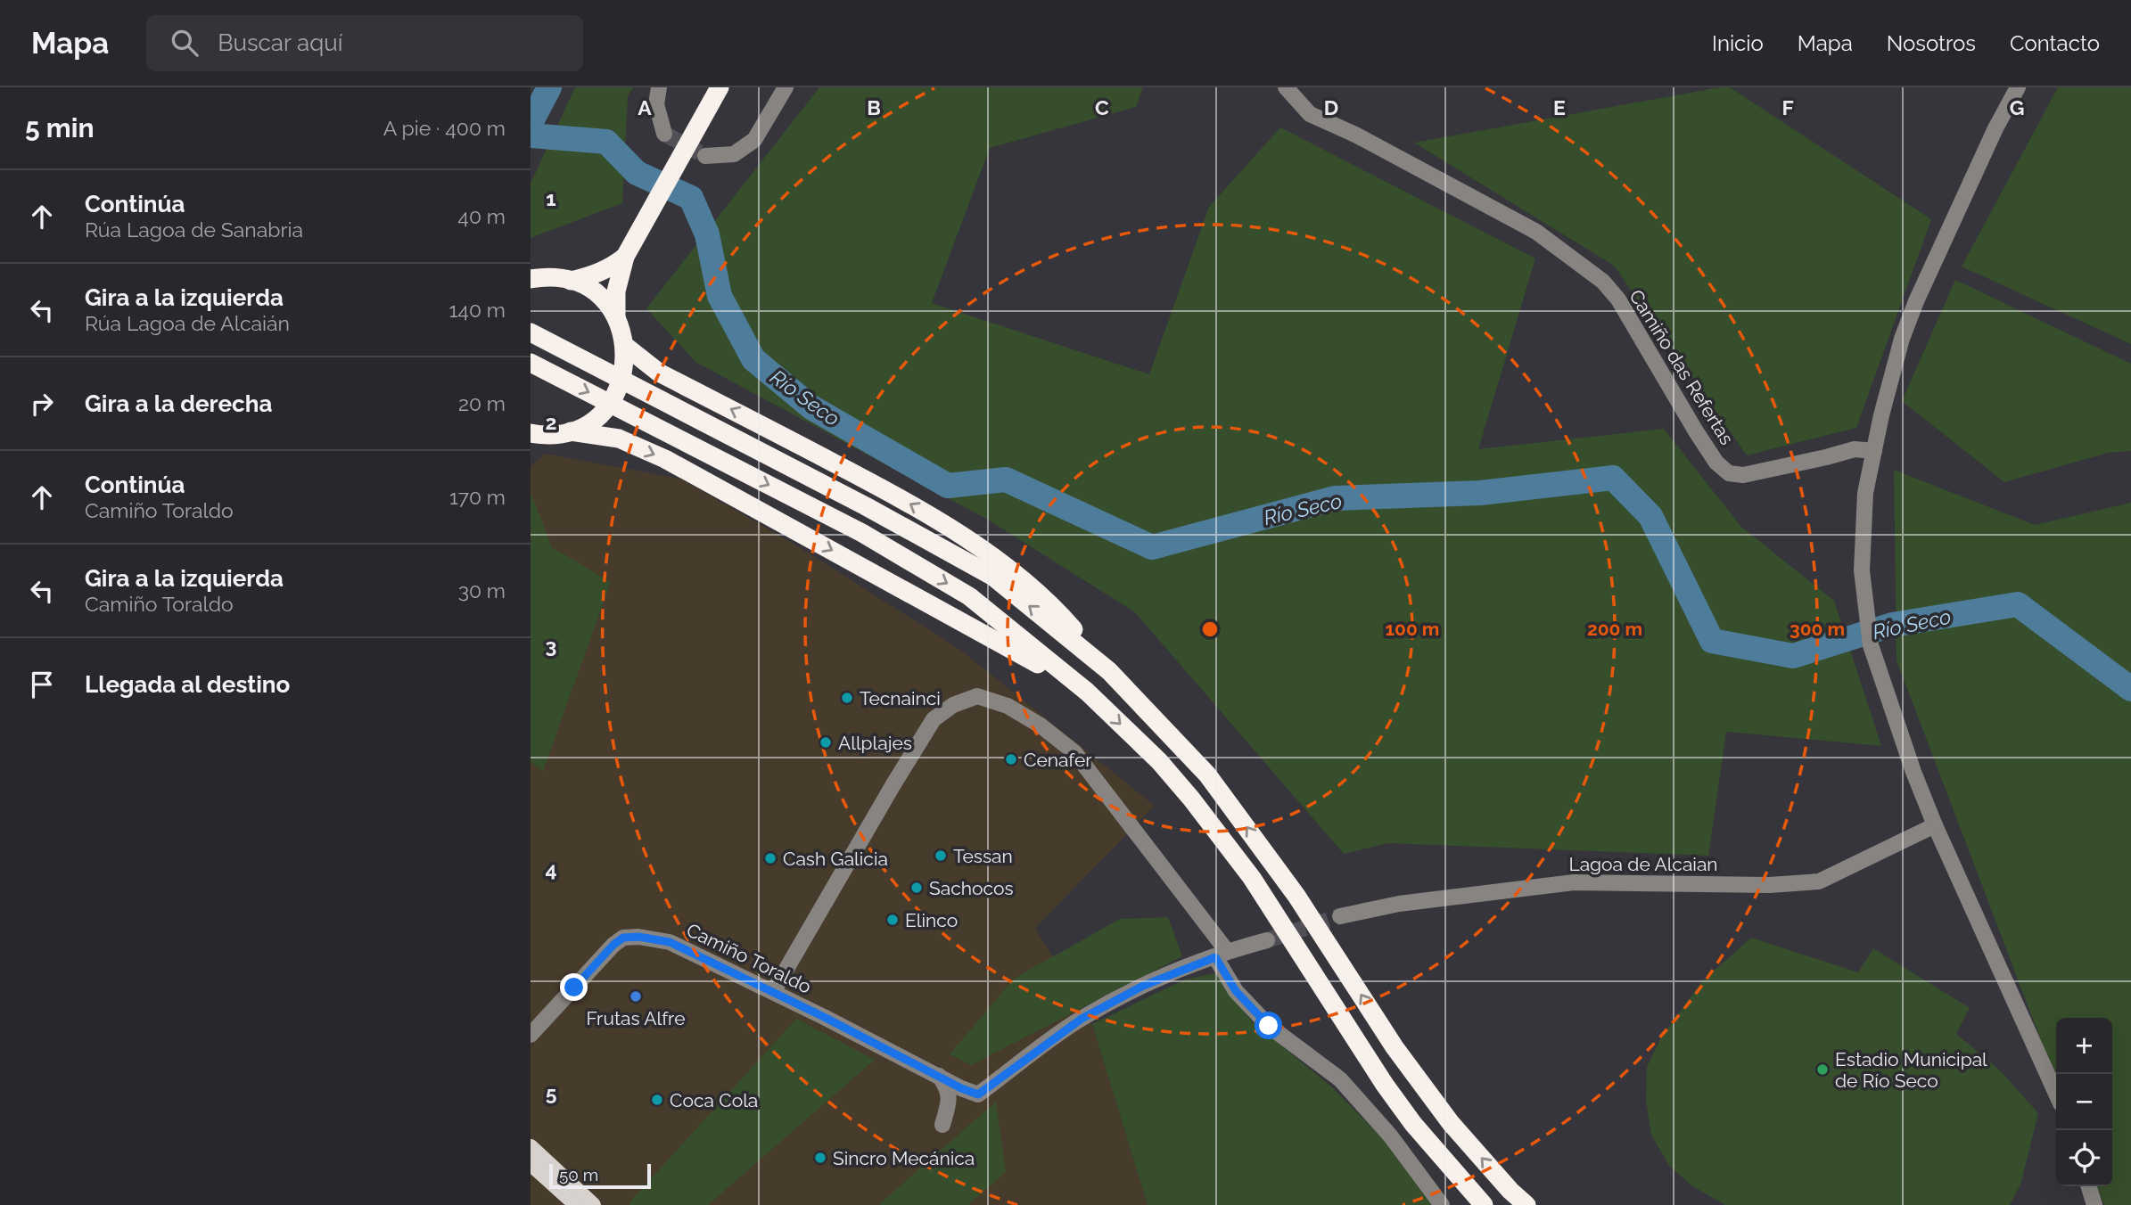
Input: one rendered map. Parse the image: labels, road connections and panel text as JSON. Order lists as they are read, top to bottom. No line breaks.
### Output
{"streets":{"street":["Camiño das Refertas","Lagoa de Alcaian","Camiño Toraldo"]},"water":["Río Seco"],"places":["Tecnainci","Allplajes","Cenafer","Tessan","Cash Galicia","Sachocos","Elinco","Frutas Alfre","Estadio Municipal de Río Seco","Coca Cola","Sincro Mecánica"],"scale_bar":"50 m","page":{"header":"Mapa","search":"Buscar aquí","nav":["Inicio","Mapa","Nosotros","Contacto"],"heading":["5 min","A pie · 400 m"],"list":[["Continúa","Rúa Lagoa de Sanabria","40 m"],["Gira a la izquierda","Rúa Lagoa de Alcaián","140 m"],["Gira a la derecha","20 m"],["Continúa","Camiño Toraldo","170 m"],["Gira a la izquierda","Camiño Toraldo","30 m"],"Llegada al destino"],"map_buttons":["+","−"],"scale":"50 m"},"grid":{"columns":["A","B","C","D","E","F","G"],"rows":["1","2","3","4","5"]},"rings":["100 m","200 m","300 m"]}
